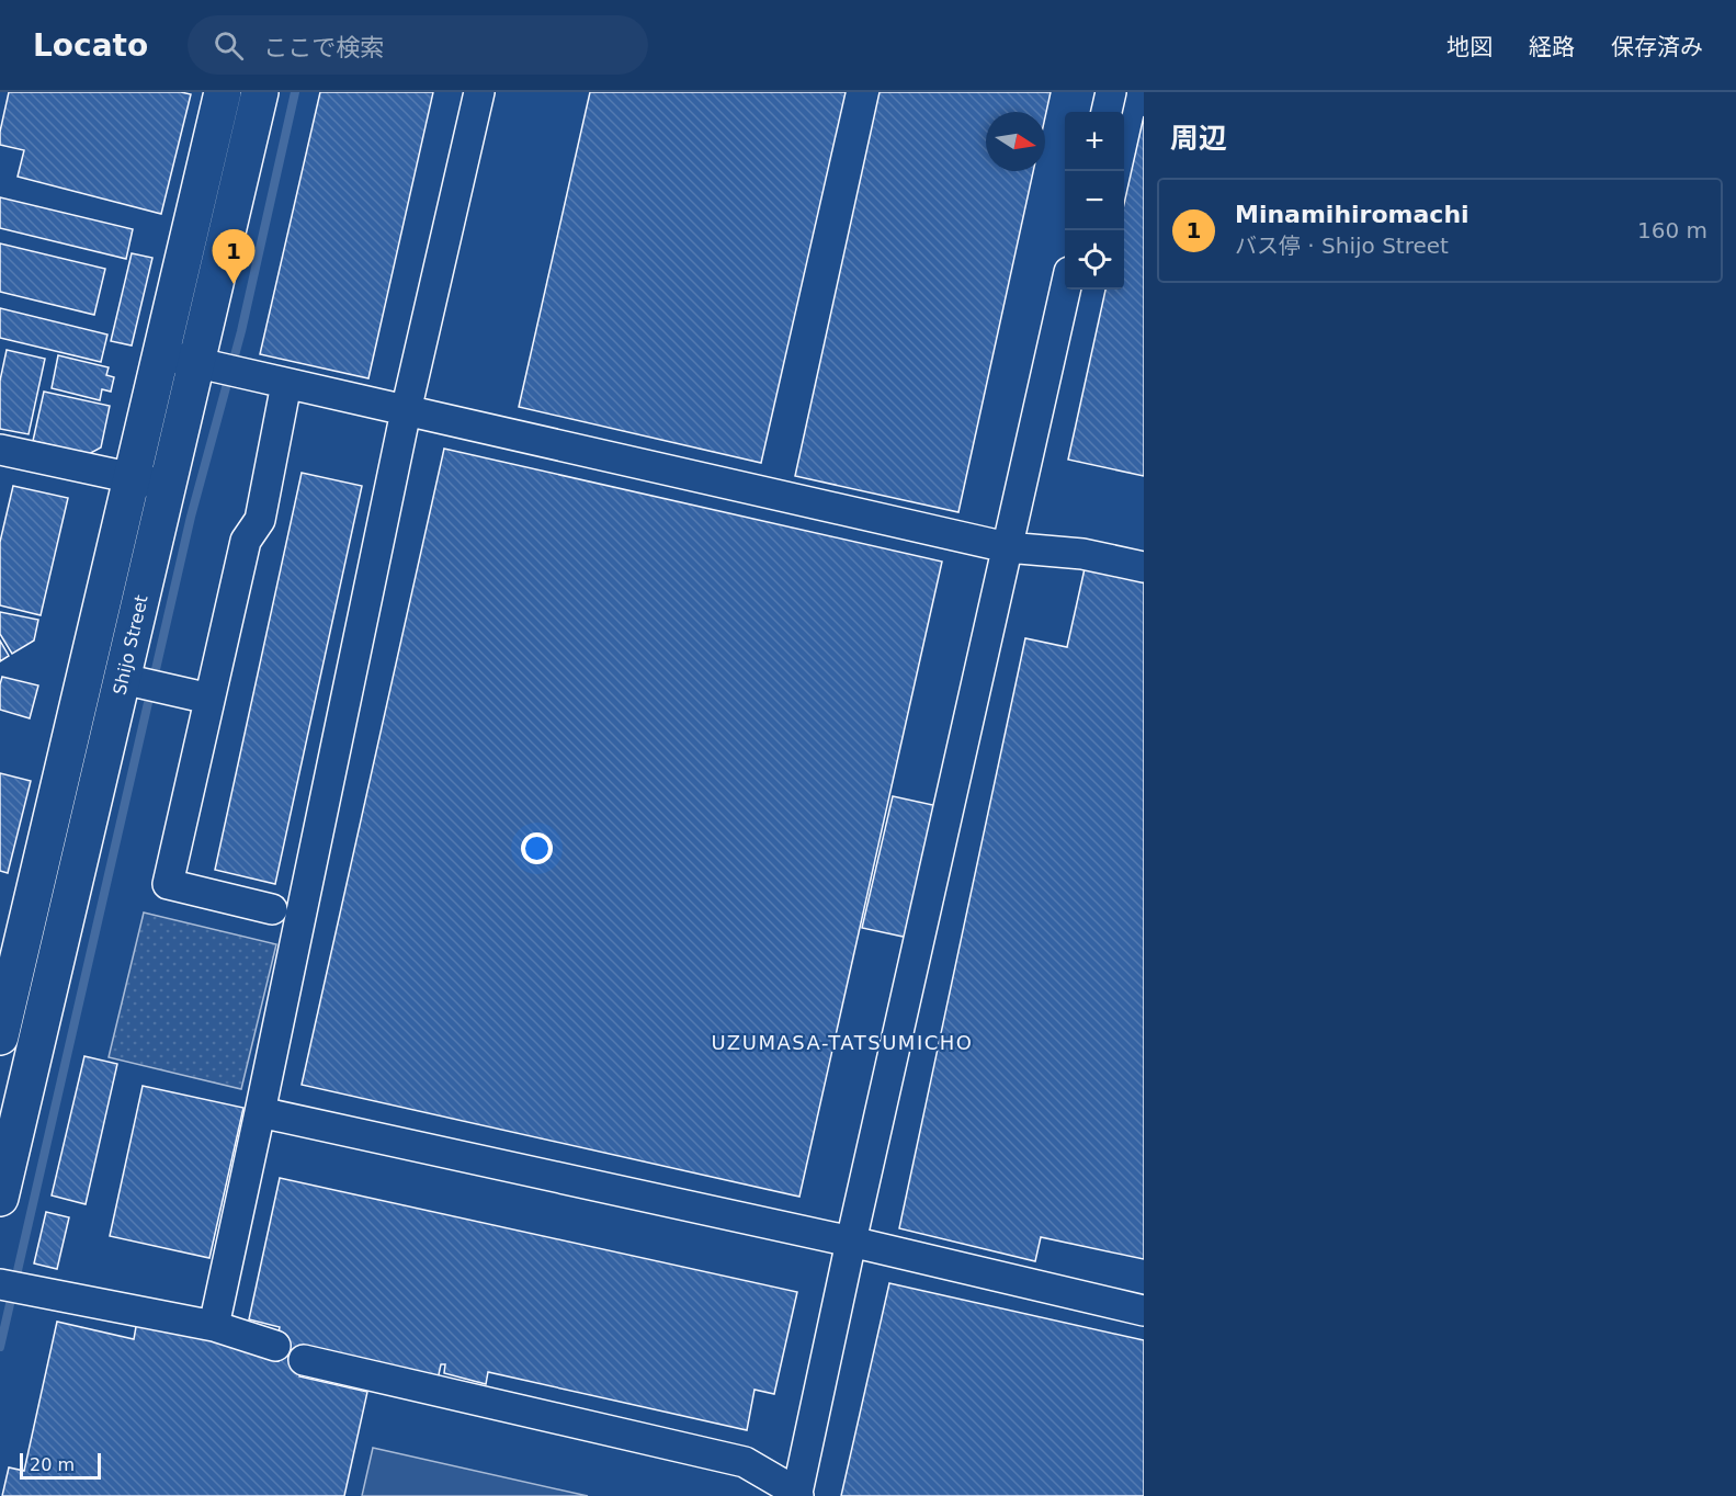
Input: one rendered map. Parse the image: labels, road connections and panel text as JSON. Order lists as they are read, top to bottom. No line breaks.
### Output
{"streets":{"main road":["Shijo Street"]},"districts":["UZUMASA-TATSUMICHO"],"scale_bar":"20 m","north":"right","page":{"header":"Locato","search":"ここで検索","nav":["地図","経路","保存済み"],"heading":"周辺","map_buttons":["+","−"],"list":[{"mark":"1","name":"Minamihiromachi","note":"バス停 · Shijo Street","value":"160 m"}],"pins":"1","scale":"20 m"}}
